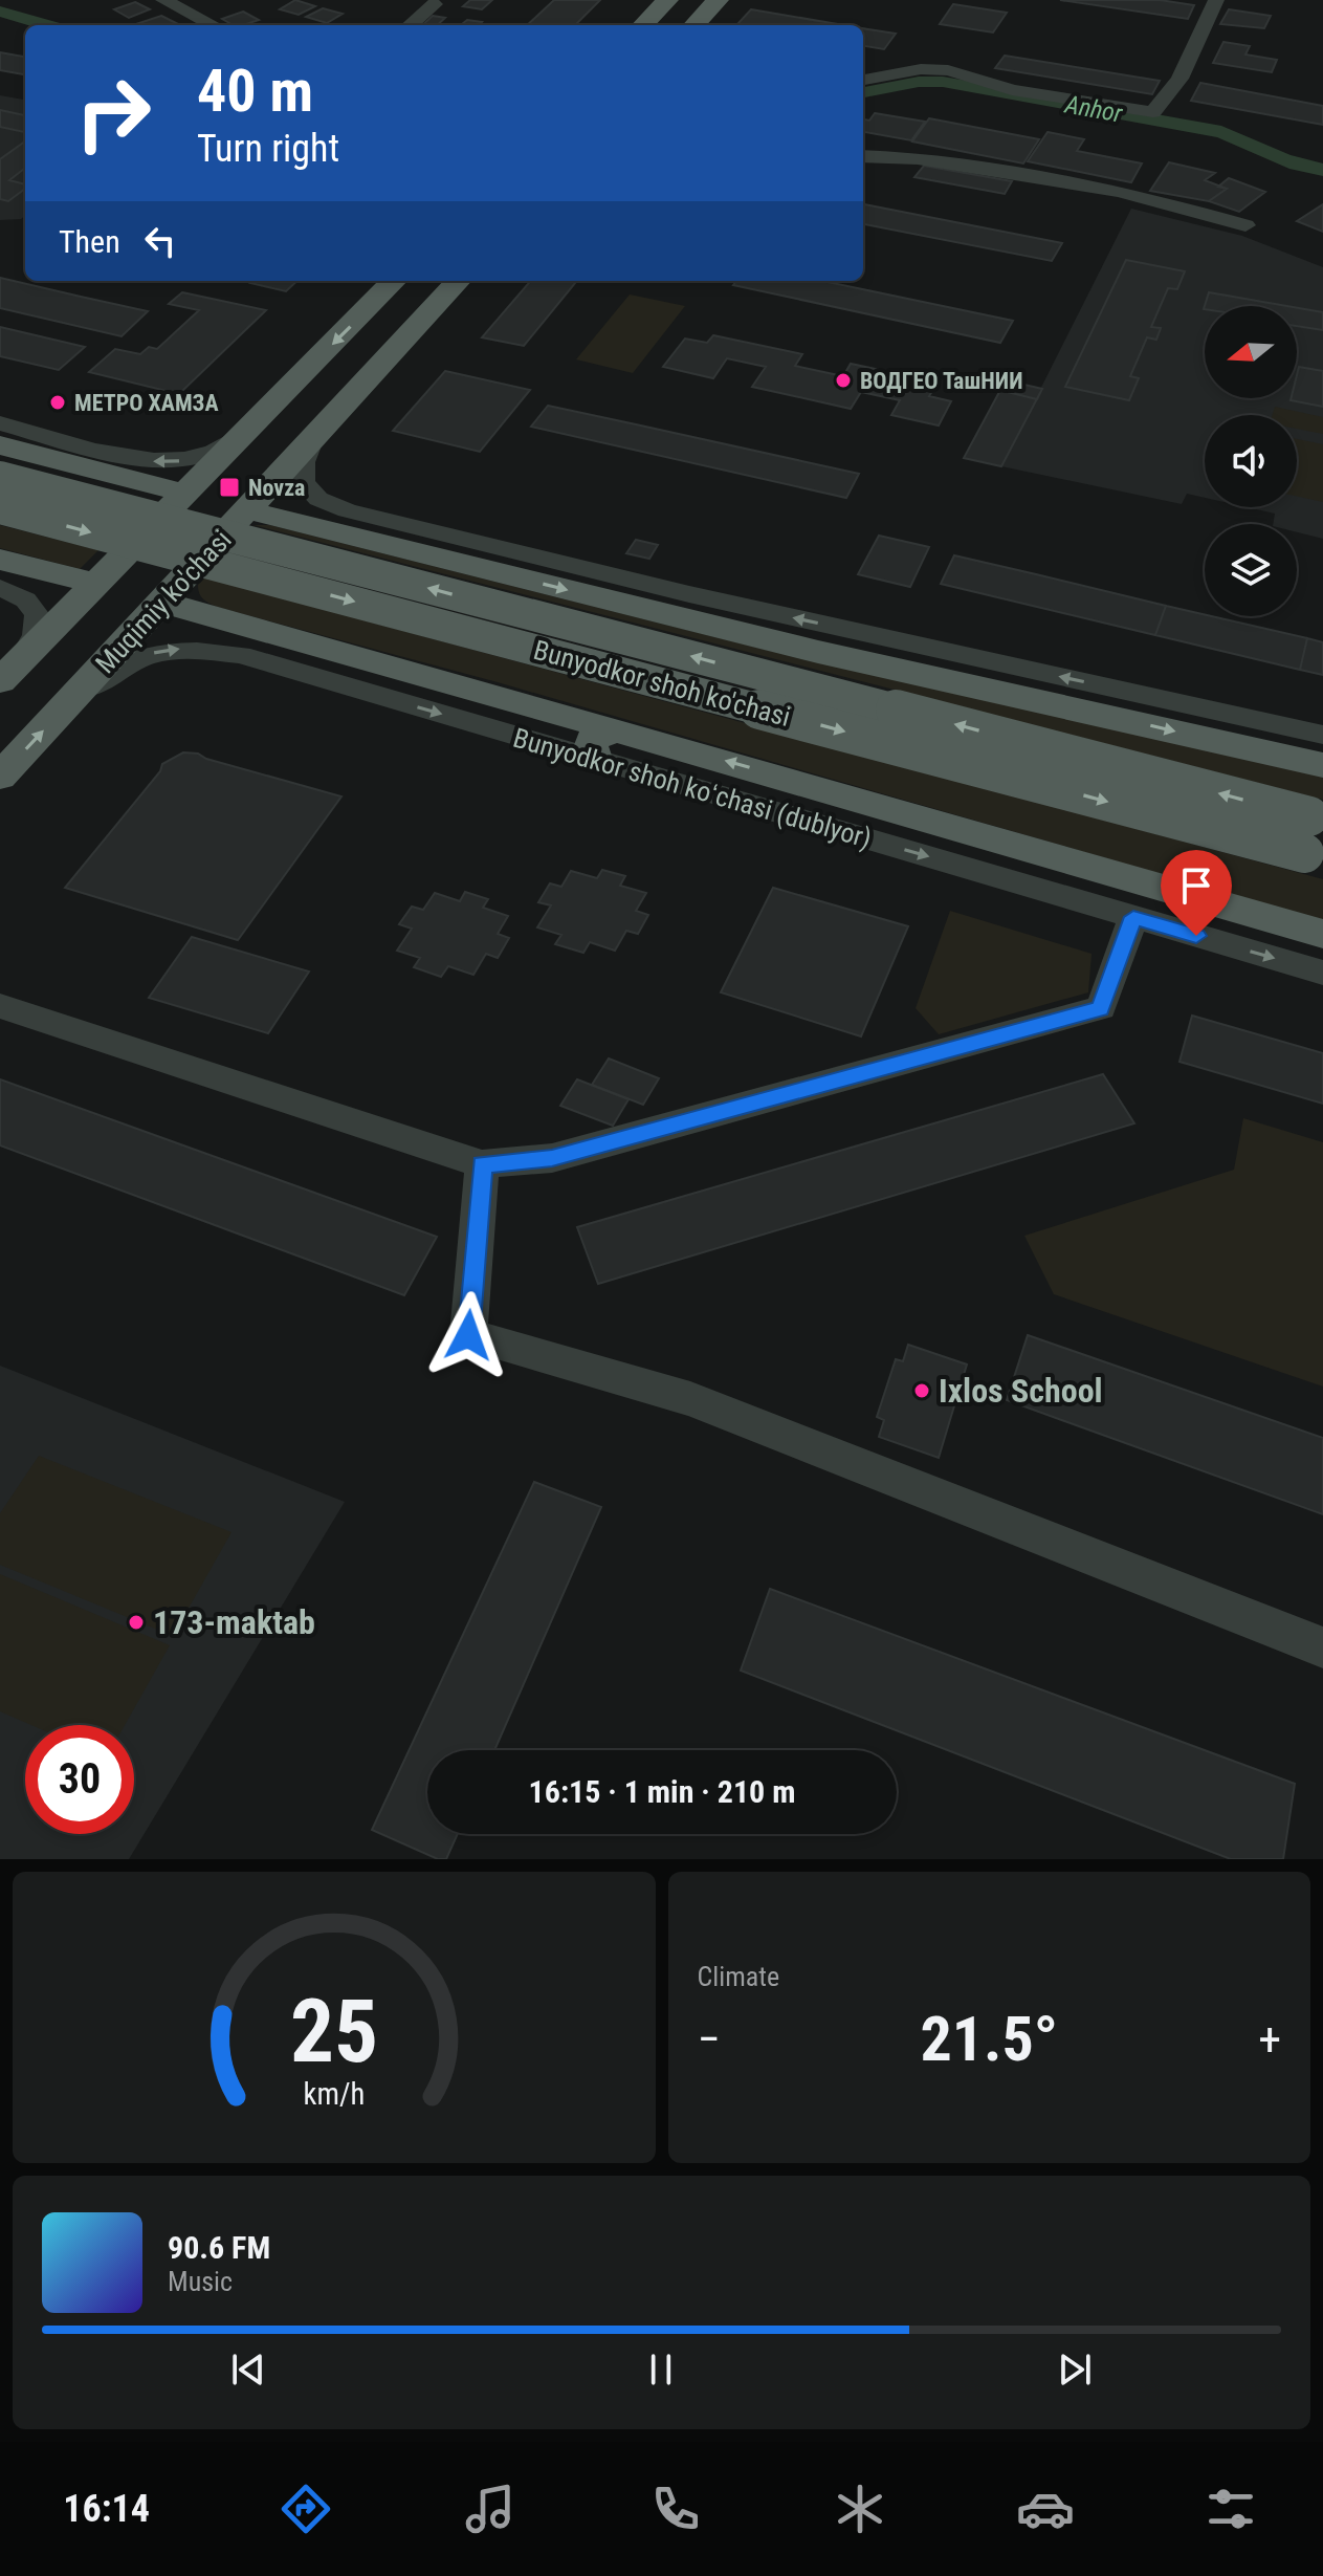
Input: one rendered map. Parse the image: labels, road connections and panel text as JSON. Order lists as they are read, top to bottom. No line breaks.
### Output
{"streets":{"main road":["Muqimiy ko'chasi","Bunyodkor shoh ko'chasi"],"street":["Bunyodkor shoh koʻchasi (dublyor)"]},"crossings":[["Muqimiy ko'chasi","Bunyodkor shoh koʻchasi (dublyor)"]],"water":["Anhor"],"places":{"other":["ВОДГЕО ТашНИИ","МЕТРО ХАМЗА","Ixlos School","173-maktab"],"transit":["Novza"]},"north":"left","page":{"turn":["40 m","Turn right"],"then":"Then","limit":"30","trip":"16:15 · 1 min · 210 m","tile":"Climate","heat":["−","21.5°","+"],"song":["90.6 FM","Music"],"tabs":"16:14","gauge":["25","km/h"]}}
